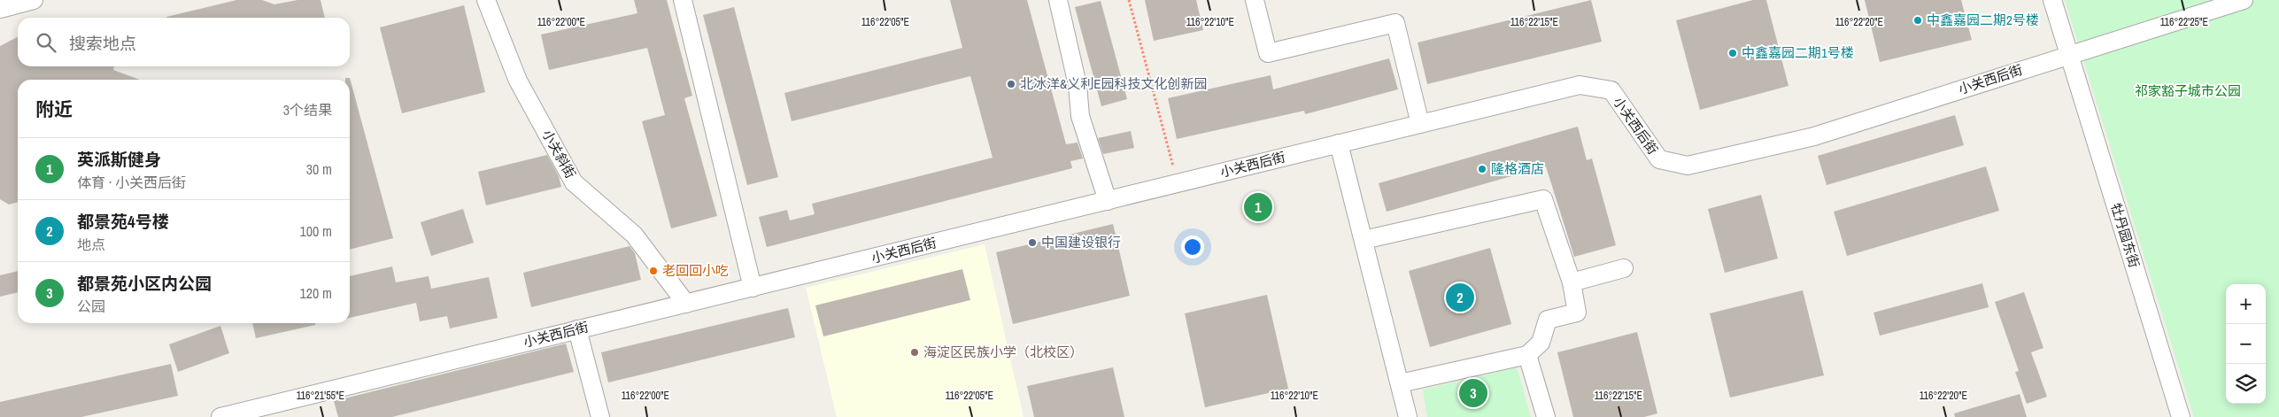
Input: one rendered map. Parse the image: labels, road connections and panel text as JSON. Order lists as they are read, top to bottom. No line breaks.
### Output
{"streets":{"street":["小关西后街","小关斜街","牡丹园东街"]},"crossings":[["小关西后街","小关斜街"],["小关西后街","牡丹园东街"]],"parks":["祁家豁子城市公园"],"places":["中鑫嘉园二期2号楼","中鑫嘉园二期1号楼","北冰洋&义利E园科技文化创新园","隆格酒店","中国建设银行","老回回小吃","海淀区民族小学（北校区）"],"page":{"search":"搜索地点","heading":["附近","3个结果"],"list":[{"mark":"1","name":"英派斯健身","note":"体育 · 小关西后街","value":"30 m"},{"mark":"2","name":"都景苑4号楼","note":"地点","value":"100 m"},{"mark":"3","name":"都景苑小区内公园","note":"公园","value":"120 m"}],"pins":["1","2","3"],"map_buttons":["+","−"]},"coordinates":["116°22'00\"E","116°22'05\"E","116°22'10\"E","116°22'15\"E","116°22'20\"E","116°22'25\"E","116°21'55\"E"]}
